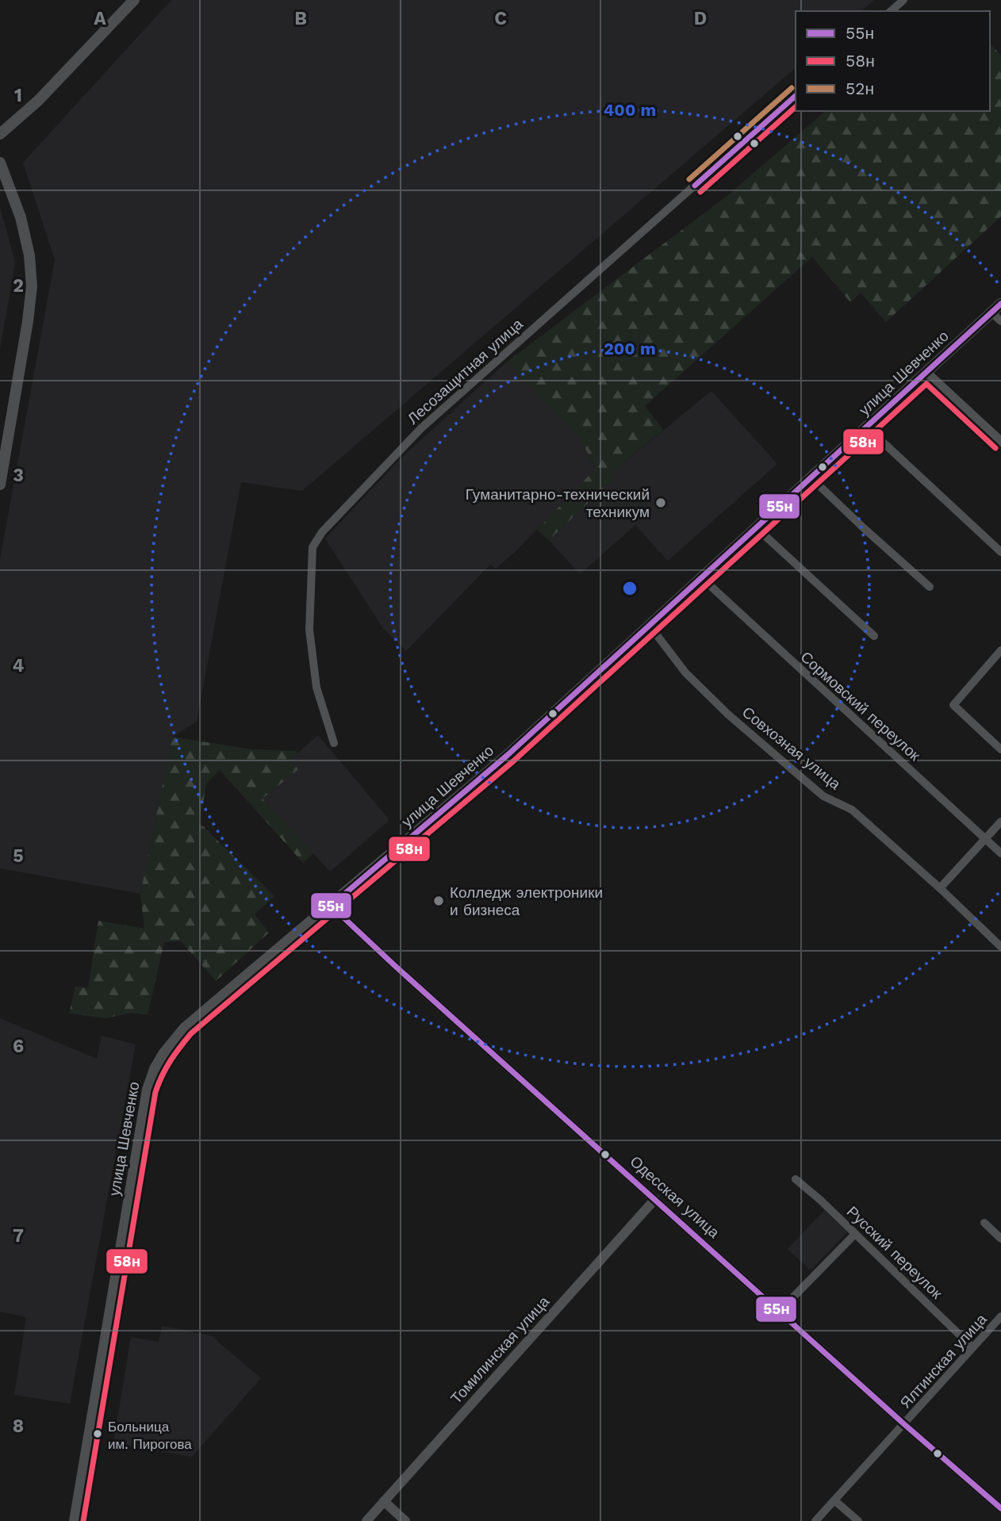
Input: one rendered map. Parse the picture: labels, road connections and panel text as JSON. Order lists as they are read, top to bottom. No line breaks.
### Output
{"streets":{"main road":["улица Шевченко"],"street":["Лесозащитная улица","Сормовский переулок","Совхозная улица","Одесская улица","Русский переулок","Томилинская улица","Ялтинская улица"]},"crossings":[["улица Шевченко","Сормовский переулок"],["улица Шевченко","Совхозная улица"],["улица Шевченко","Одесская улица"],["Одесская улица","Томилинская улица"],["Одесская улица","Ялтинская улица"],["Русский переулок","Ялтинская улица"]],"places":["Гуманитарно-технический техникум","Колледж электроники и бизнеса","Больница им. Пирогова"],"lines":["transit line 52н","transit line 55н","transit line 58н"],"legend":["55н","58н","52н"],"grid":{"columns":["A","B","C","D"],"rows":["1","2","3","4","5","6","7","8"]},"rings":["400 m","200 m"]}
